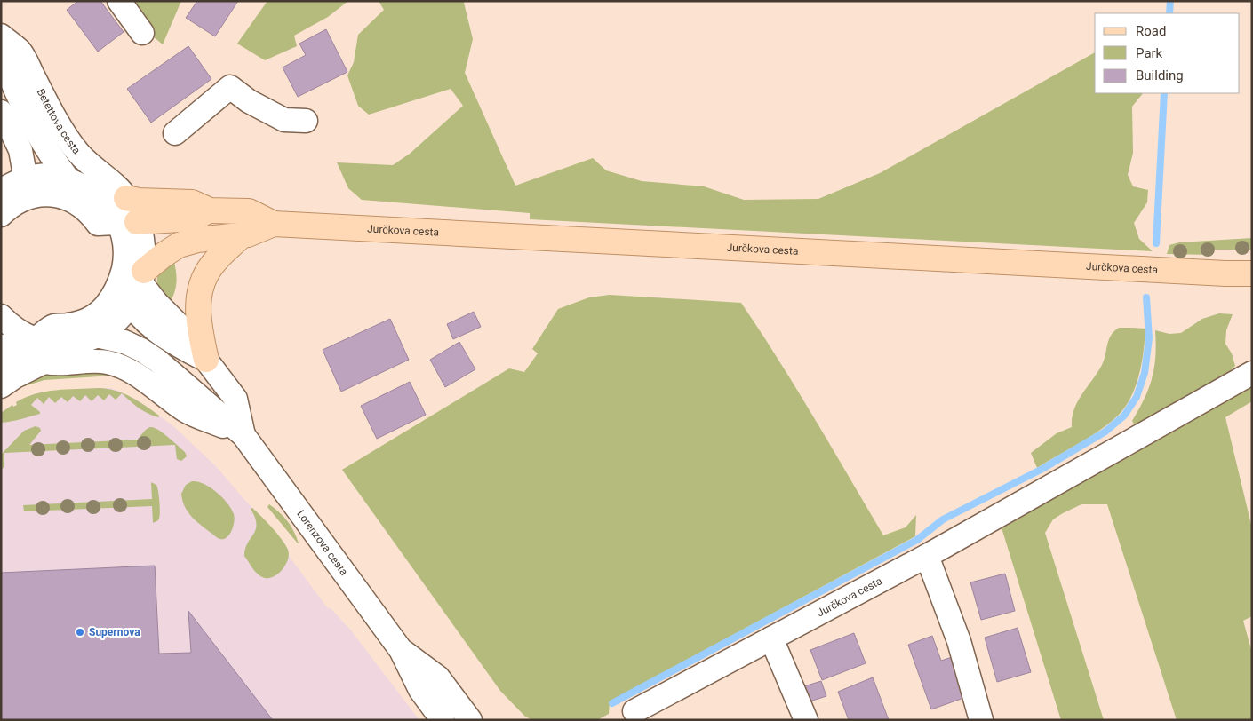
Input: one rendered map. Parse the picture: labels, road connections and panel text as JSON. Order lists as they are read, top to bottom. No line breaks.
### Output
{"streets":{"main road":["Jurčkova cesta"],"street":["Betettova cesta","Lorenzova cesta"]},"crossings":[["Betettova cesta","Jurčkova cesta"],["Jurčkova cesta","Lorenzova cesta"]],"places":["Supernova"],"legend":["Road","Park","Building"]}
